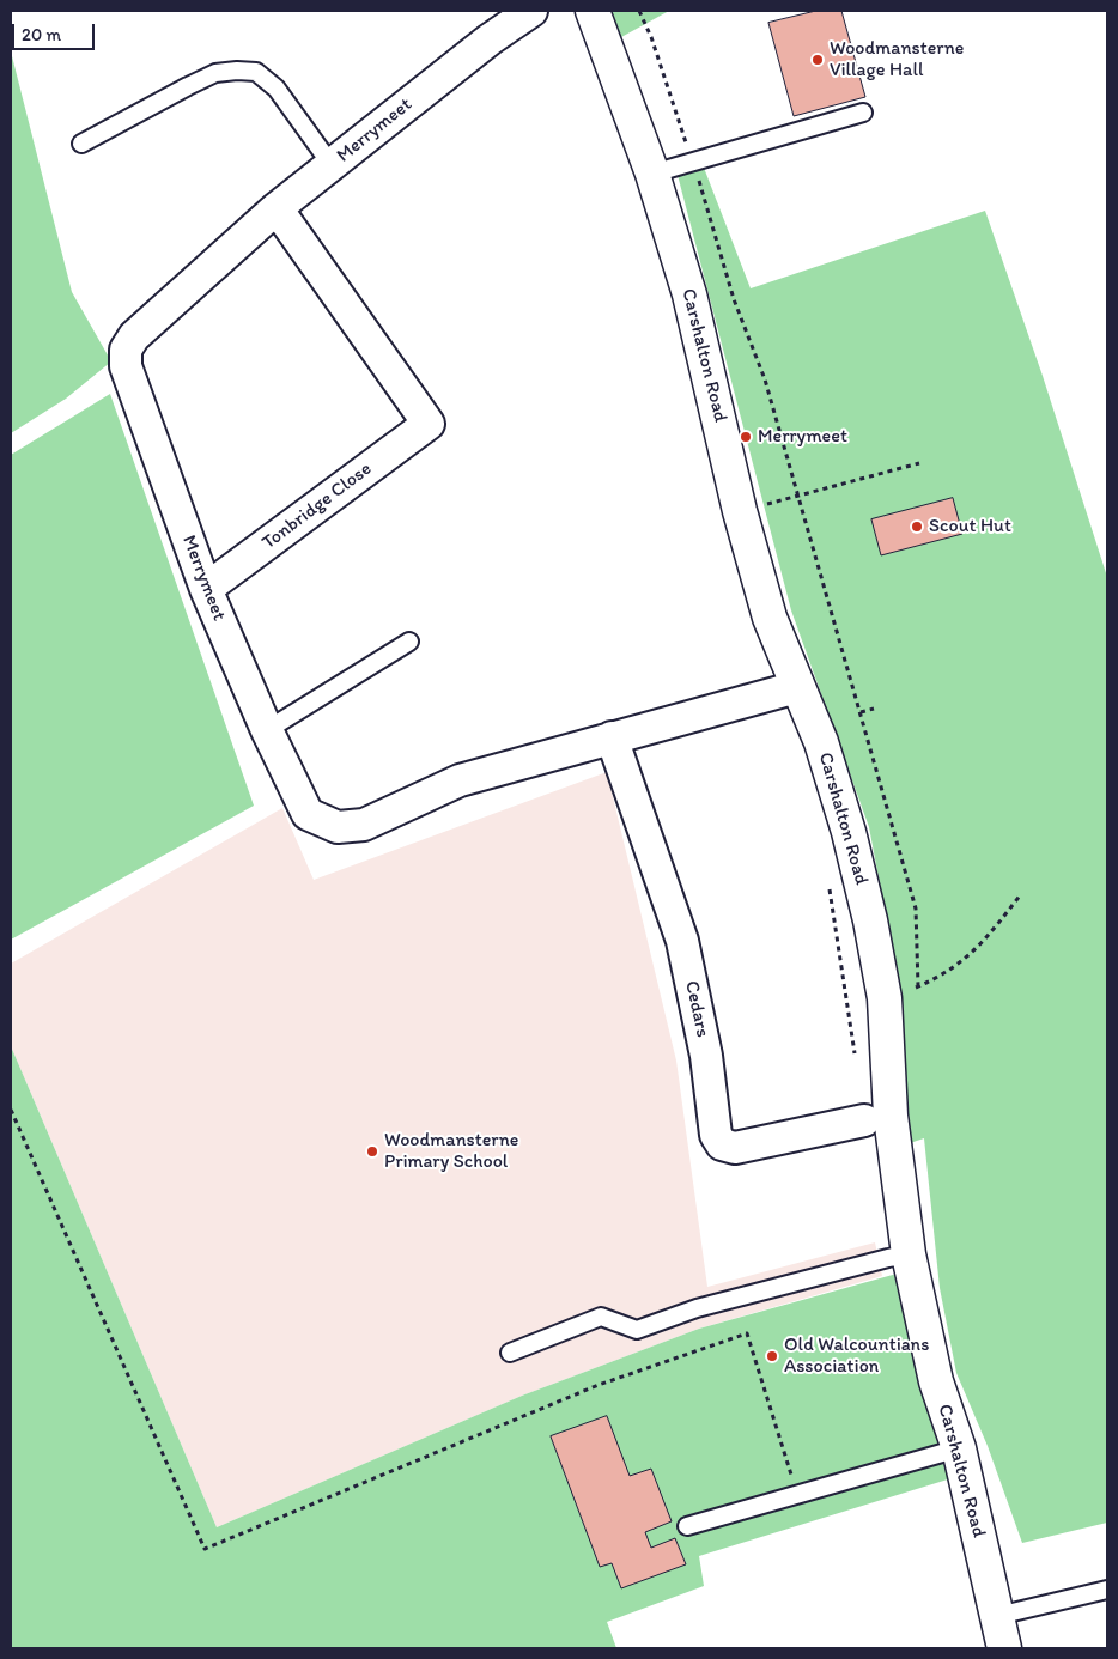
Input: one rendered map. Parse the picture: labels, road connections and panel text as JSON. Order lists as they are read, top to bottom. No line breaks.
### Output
{"streets":{"main road":["Carshalton Road"],"street":["Merrymeet","Tonbridge Close","Cedars"]},"crossings":[["Merrymeet","Carshalton Road"],["Merrymeet","Tonbridge Close"],["Merrymeet","Cedars"]],"places":["Woodmansterne Village Hall","Merrymeet","Scout Hut","Woodmansterne Primary School","Old Walcountians Association"],"scale_bar":"20 m"}
